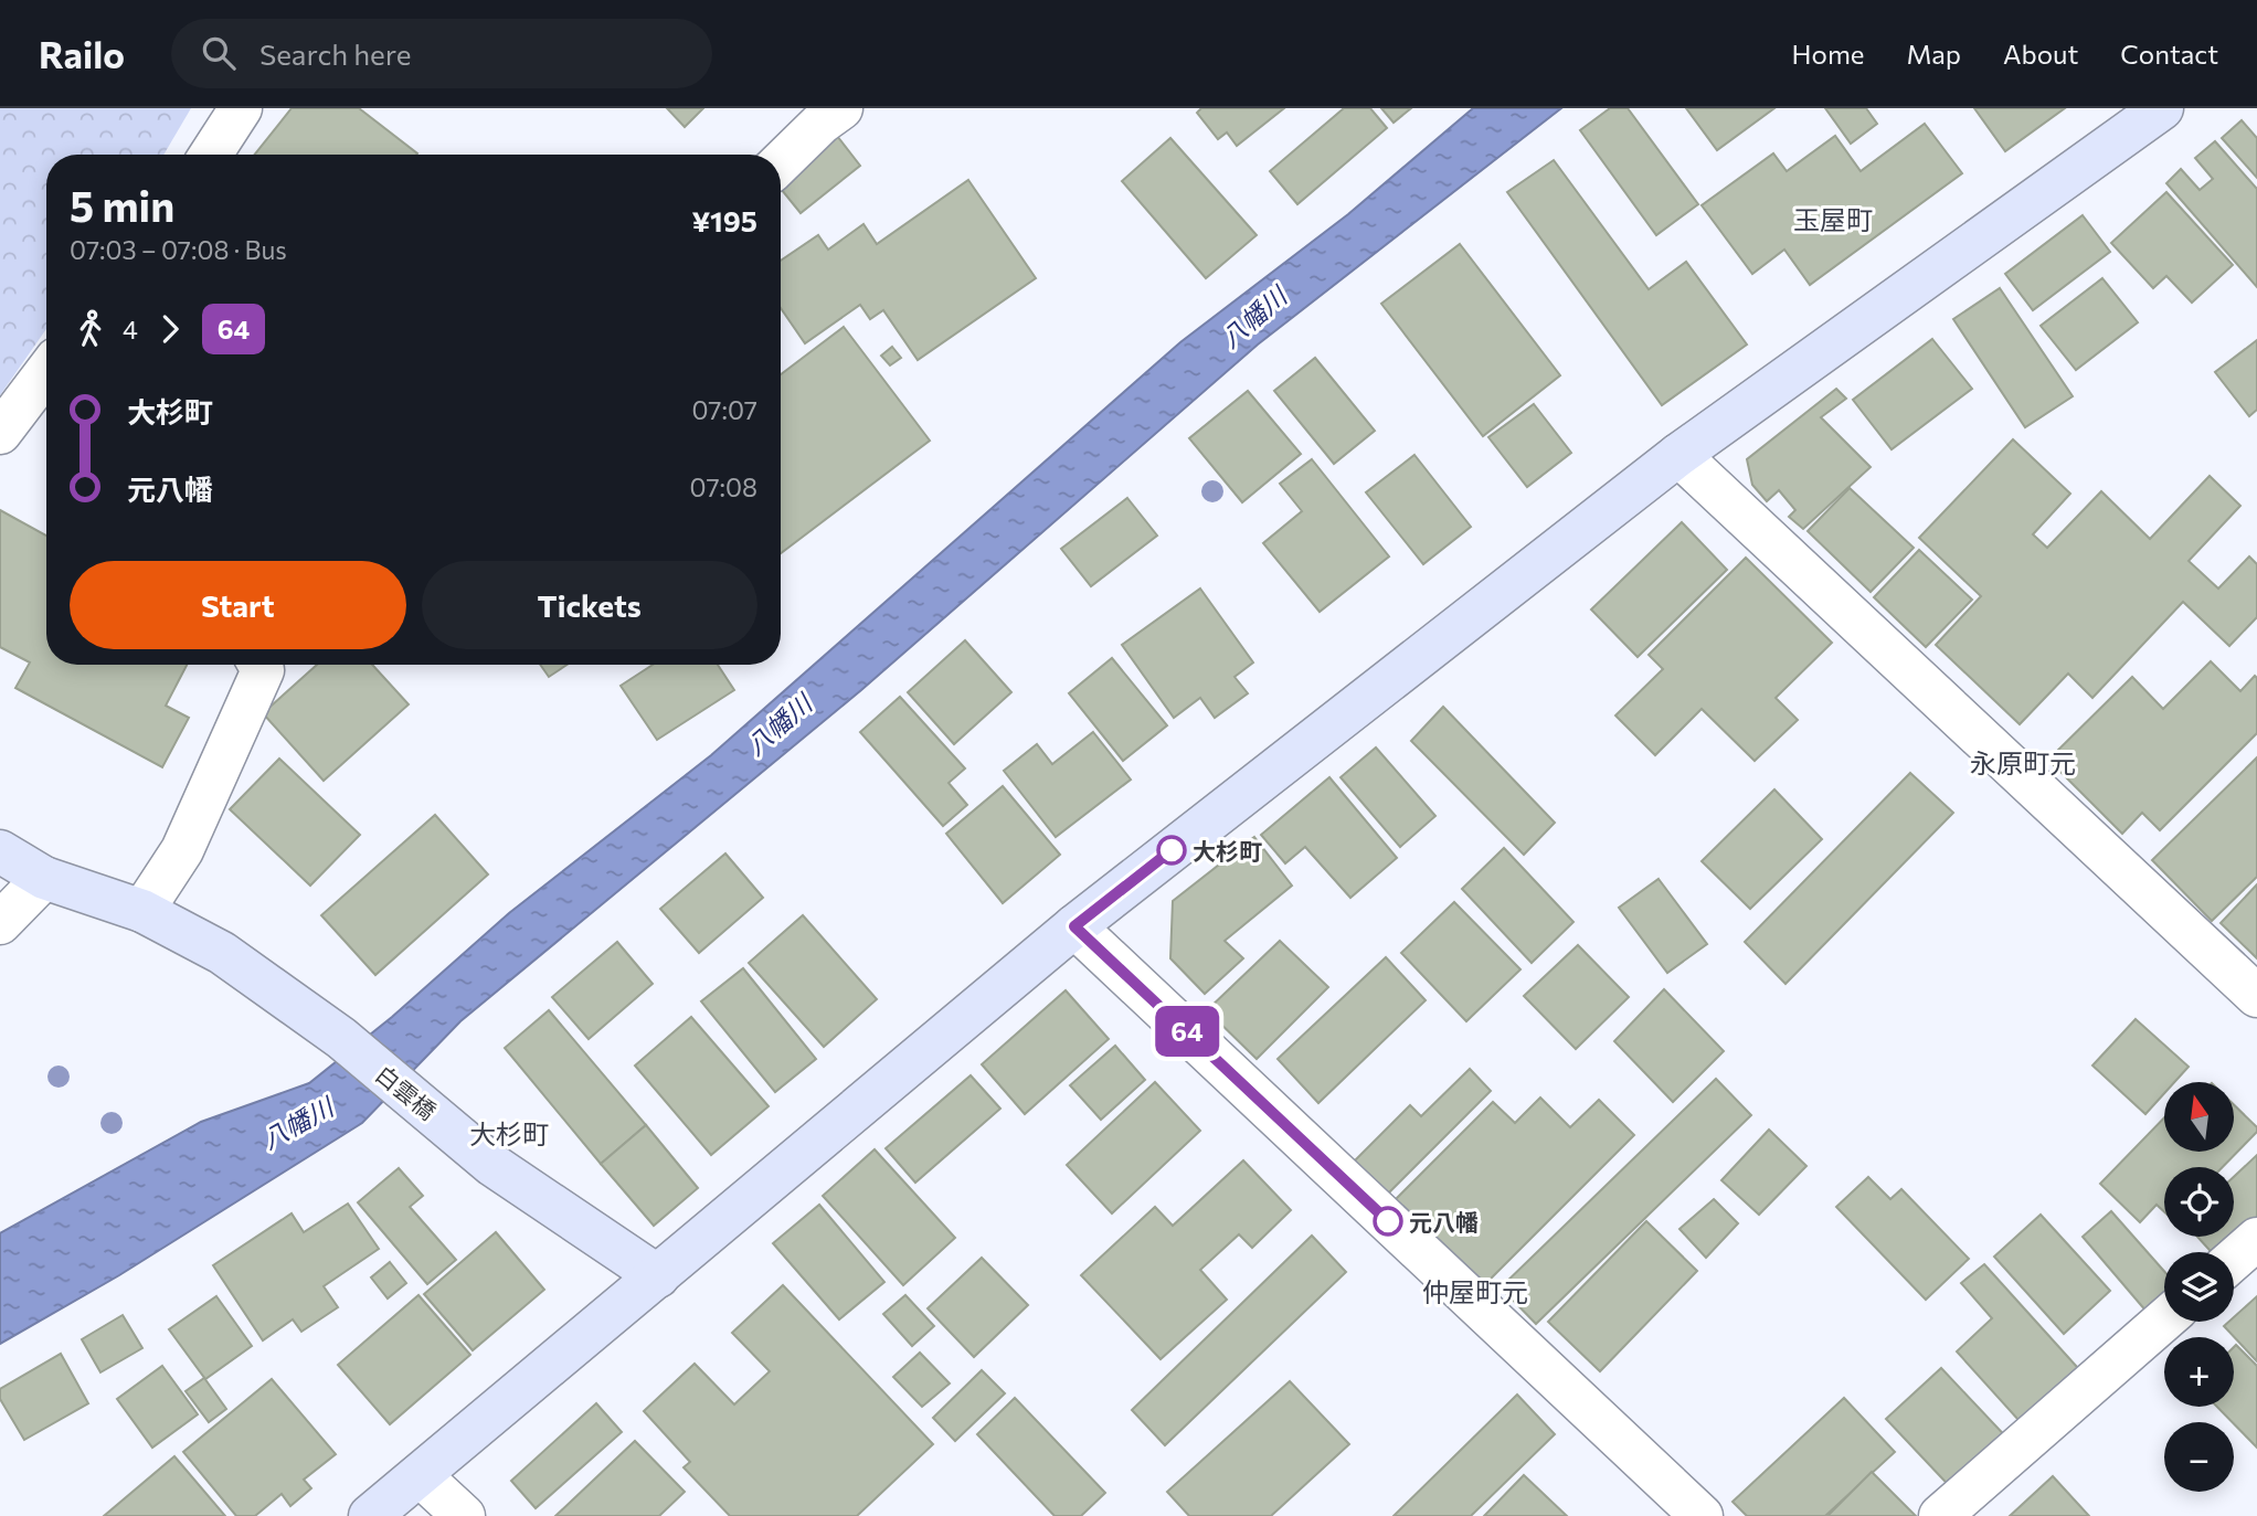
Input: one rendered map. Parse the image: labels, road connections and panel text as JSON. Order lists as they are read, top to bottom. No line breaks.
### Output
{"streets":{"street":["白雲橋"]},"districts":["玉屋町","永原町元","大杉町","仲屋町元"],"water":["八幡川"],"places":["大杉町","元八幡"],"lines":["bus line 64"],"north":"top","page":{"header":"Railo","search":"Search here","nav":["Home","Map","About","Contact"],"on_map":"64","heading":["5 min","07:03 – 07:08 · Bus","¥195"],"legs":["4","64"],"list":[{"name":"大杉町","value":"07:07"},{"name":"元八幡","value":"07:08"}],"buttons":["Start","Tickets"],"map_buttons":["+","−"]}}
